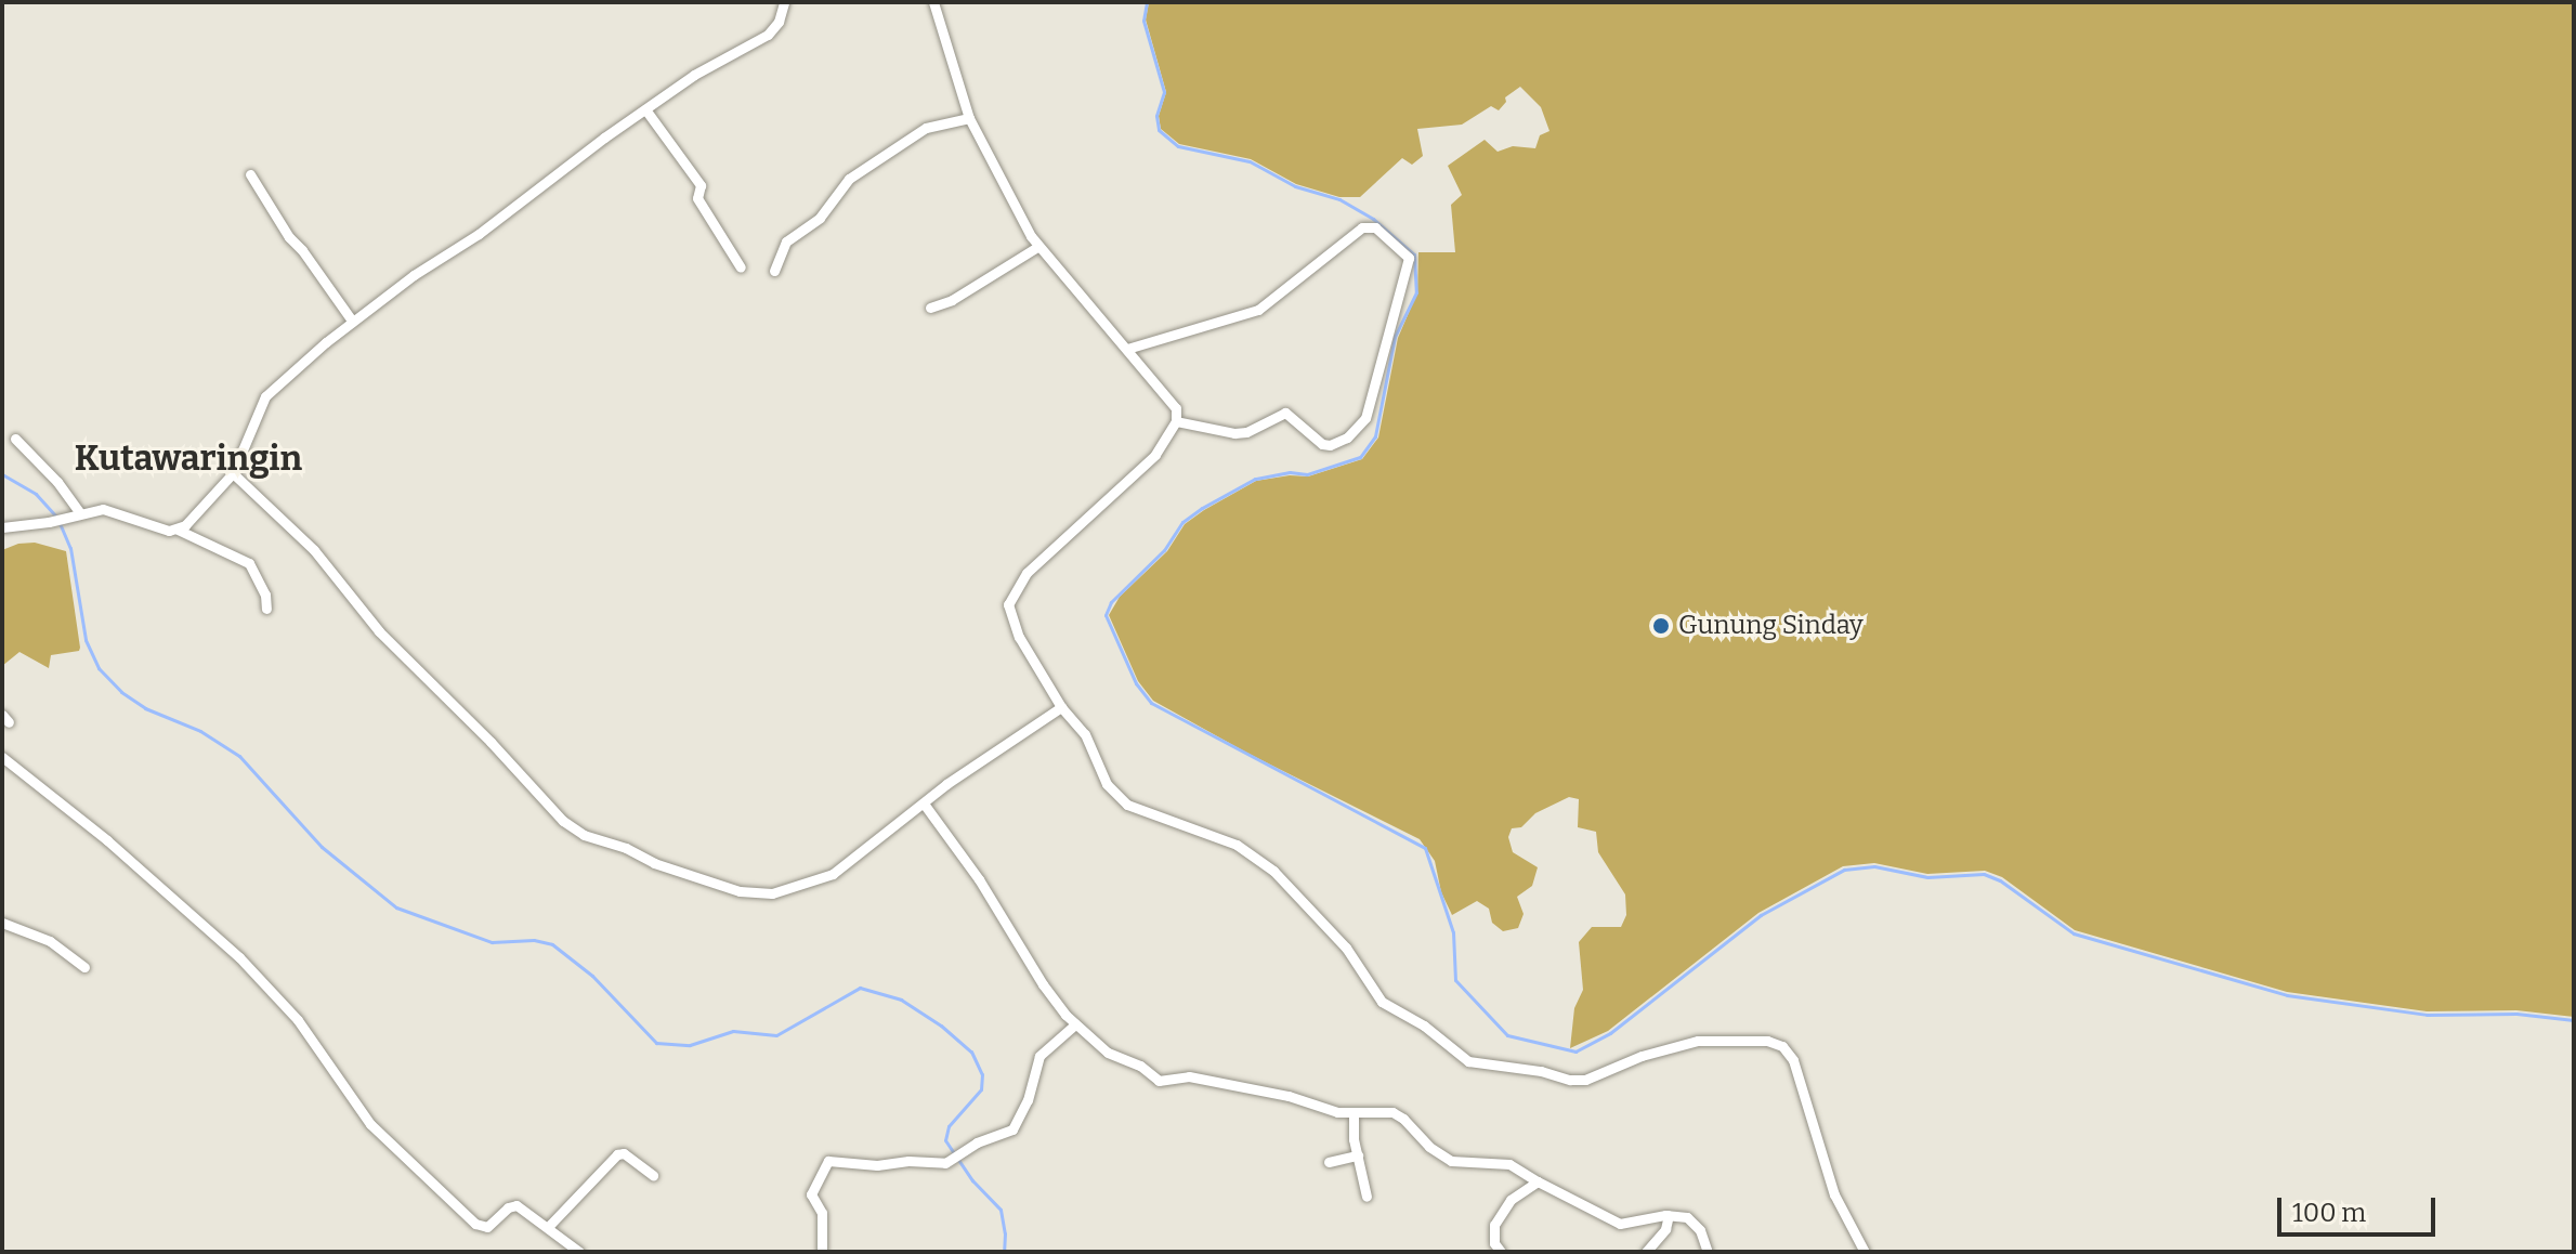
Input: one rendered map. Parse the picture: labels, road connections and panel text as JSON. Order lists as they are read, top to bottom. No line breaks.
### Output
{"districts":["Kutawaringin"],"places":["Gunung Sinday"],"scale_bar":"100 m"}
